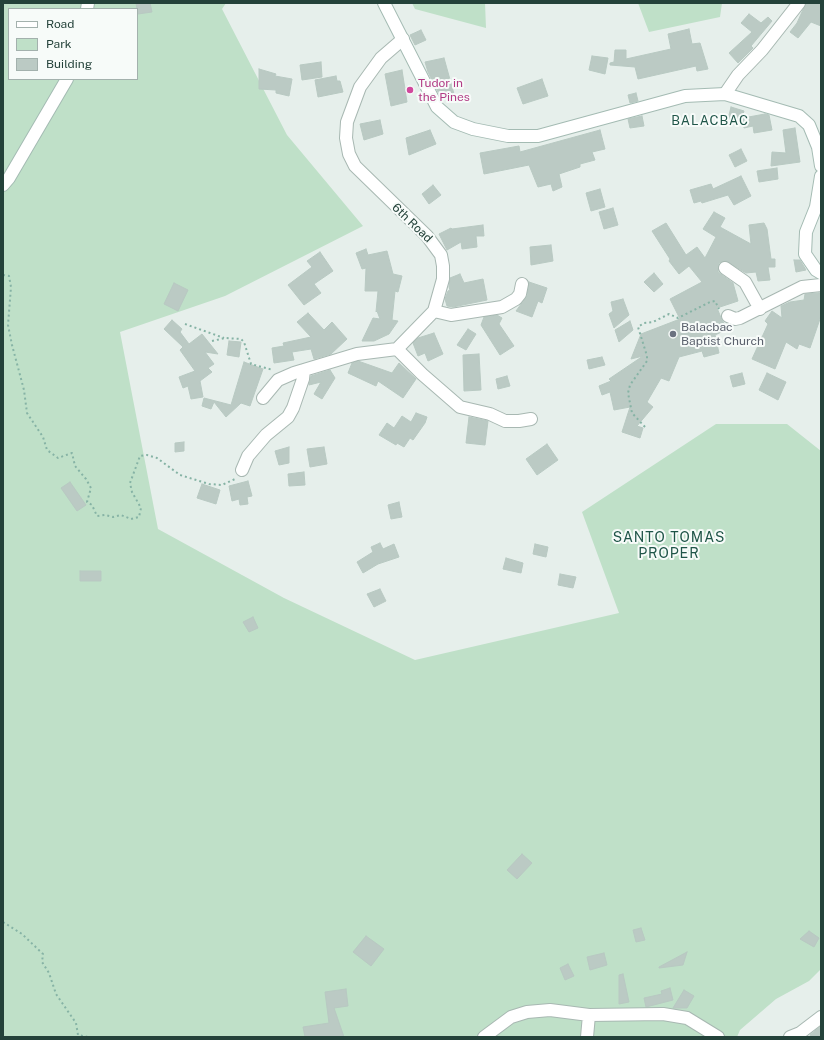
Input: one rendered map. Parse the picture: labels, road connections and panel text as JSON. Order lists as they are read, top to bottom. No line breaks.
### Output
{"streets":{"street":["6th Road"]},"districts":["BALACBAC","SANTO TOMAS PROPER"],"places":["Tudor in the Pines","Balacbac Baptist Church"],"legend":["Road","Park","Building"]}
